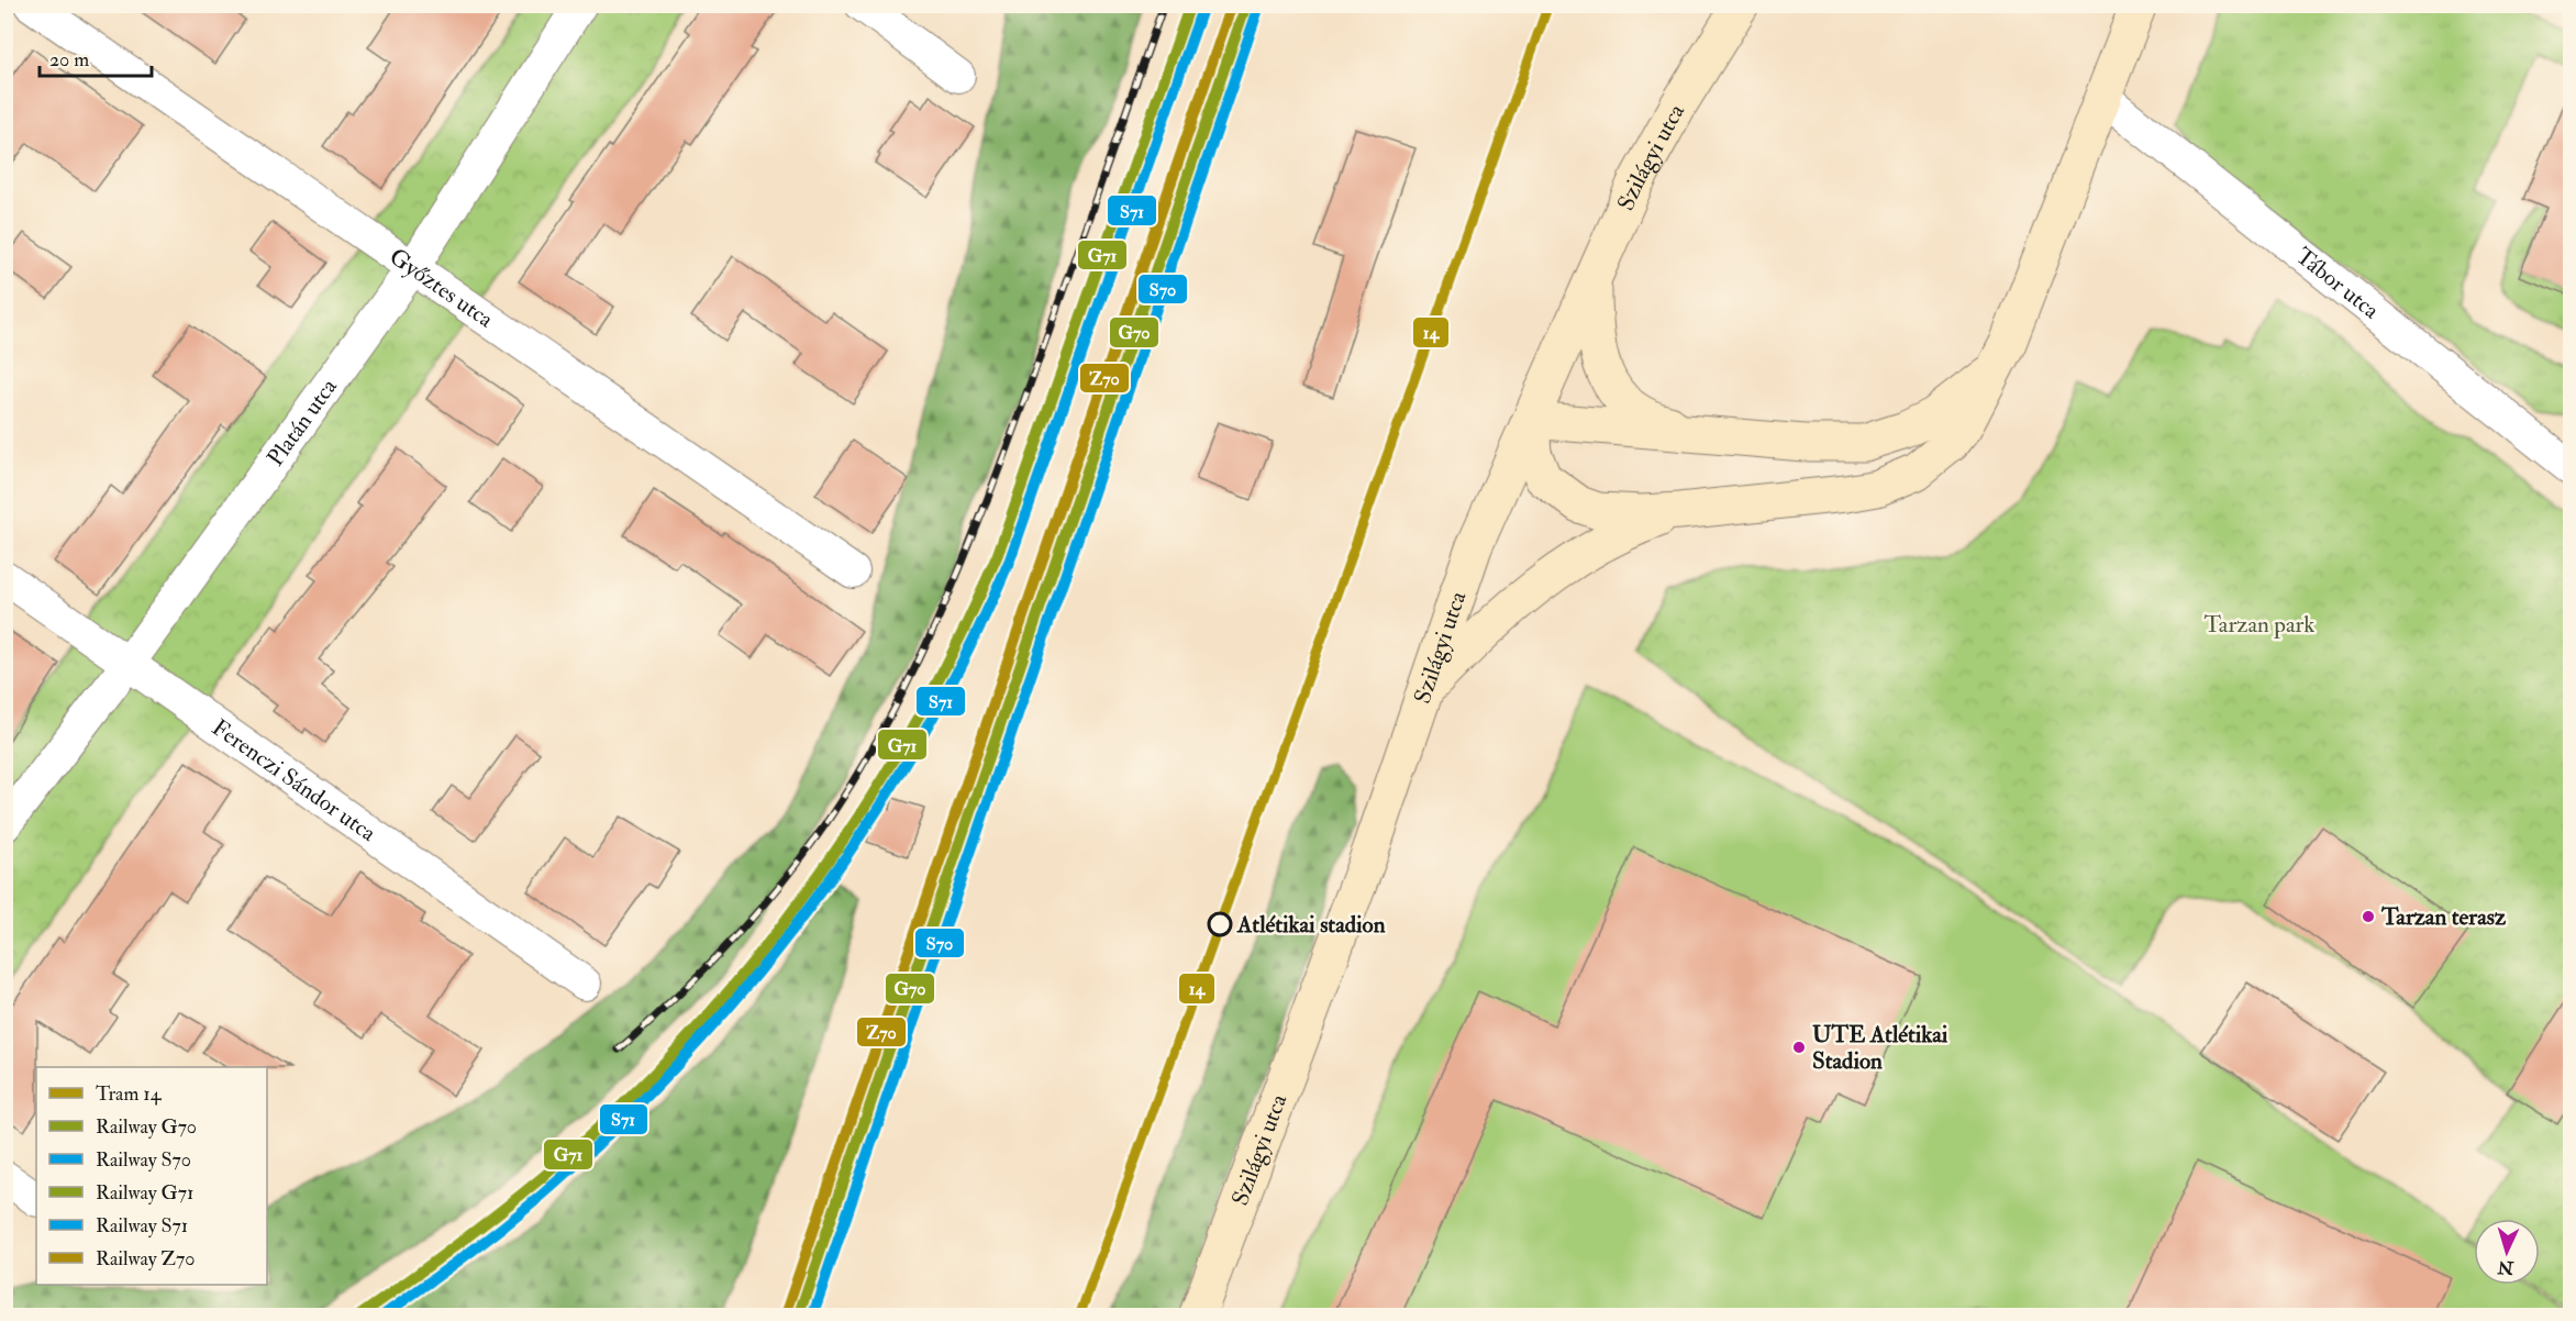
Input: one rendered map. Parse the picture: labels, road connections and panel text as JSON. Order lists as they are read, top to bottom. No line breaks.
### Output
{"streets":{"street":["Szilágyi utca","Tábor utca","Győztes utca","Platán utca","Ferenczi Sándor utca"]},"crossings":[["Győztes utca","Platán utca"],["Platán utca","Ferenczi Sándor utca"]],"parks":["Tarzan park"],"places":["Tarzan terasz","Atlétikai stadion","UTE Atlétikai Stadion"],"lines":["tram line 14","rail line G70","rail line G71","rail line Z70","rail line S70","rail line S71"],"legend":["Tram 14","Railway G70","Railway S70","Railway G71","Railway S71","Railway Z70"],"scale_bar":"20 m","north":"bottom"}
